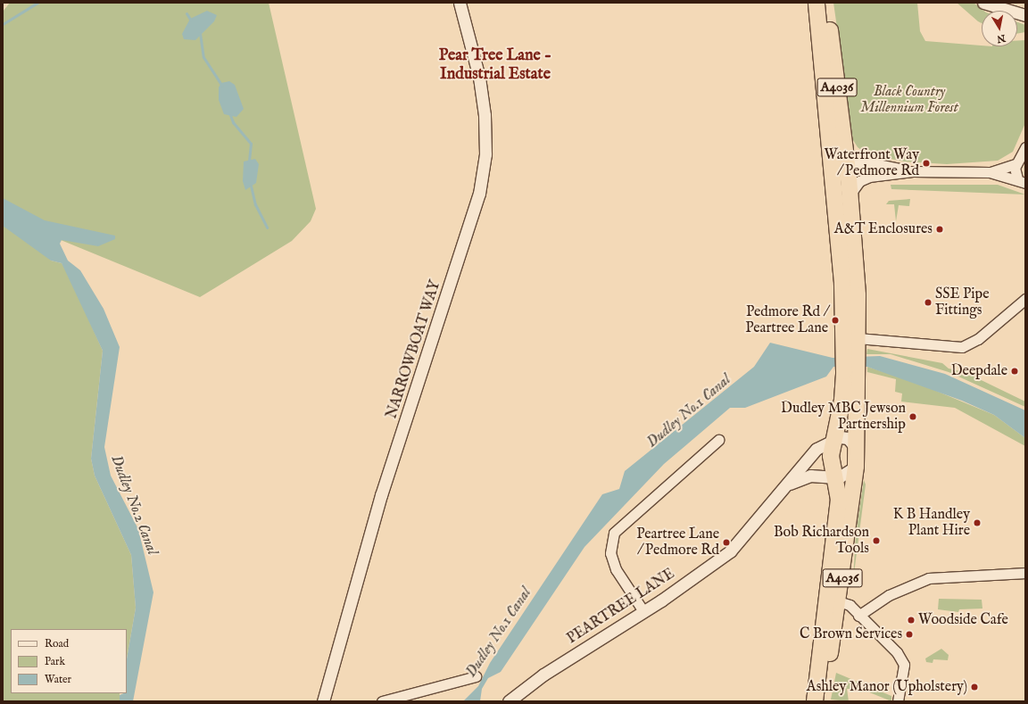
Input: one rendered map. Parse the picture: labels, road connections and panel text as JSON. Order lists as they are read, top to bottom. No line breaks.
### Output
{"streets":{"highway":["A4036"],"street":["NARROWBOAT WAY","PEARTREE LANE"]},"crossings":[["A4036","PEARTREE LANE"]],"districts":["Pear Tree Lane - Industrial Estate"],"water":["Dudley No.1 Canal","Dudley No.2 Canal"],"parks":["Black Country Millennium Forest"],"places":["Waterfront Way / Pedmore Rd","A&T Enclosures","SSE Pipe Fittings","Pedmore Rd / Peartree Lane","Deepdale","Dudley MBC Jewson Partnership","K B Handley Plant Hire","Bob Richardson Tools","Peartree Lane / Pedmore Rd","Woodside Cafe","C Brown Services","Ashley Manor (Upholstery)"],"legend":["Road","Park","Water"],"north":"bottom"}
